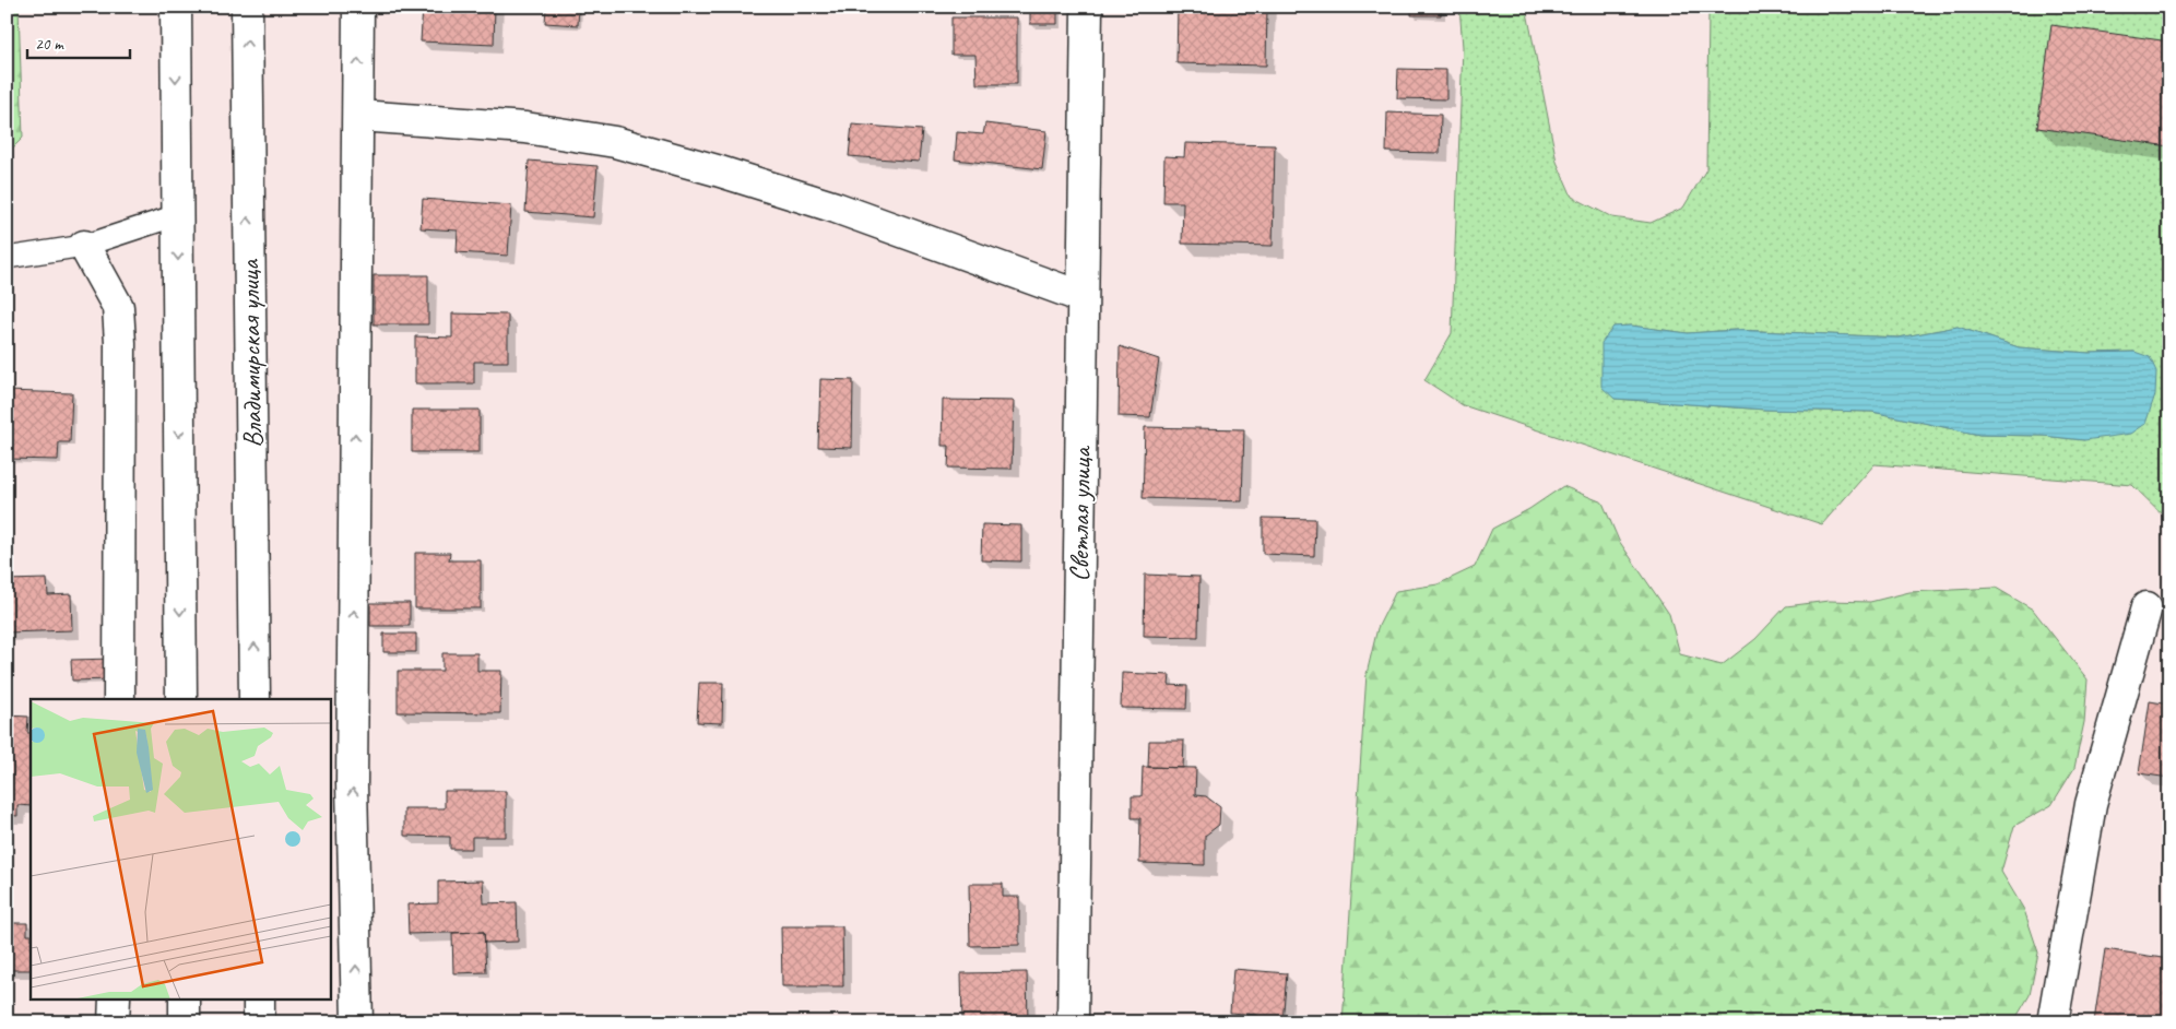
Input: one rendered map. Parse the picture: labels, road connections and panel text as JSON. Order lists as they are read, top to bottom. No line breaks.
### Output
{"streets":{"main road":["Владимирская улица","Светлая улица"]},"scale_bar":"20 m"}
